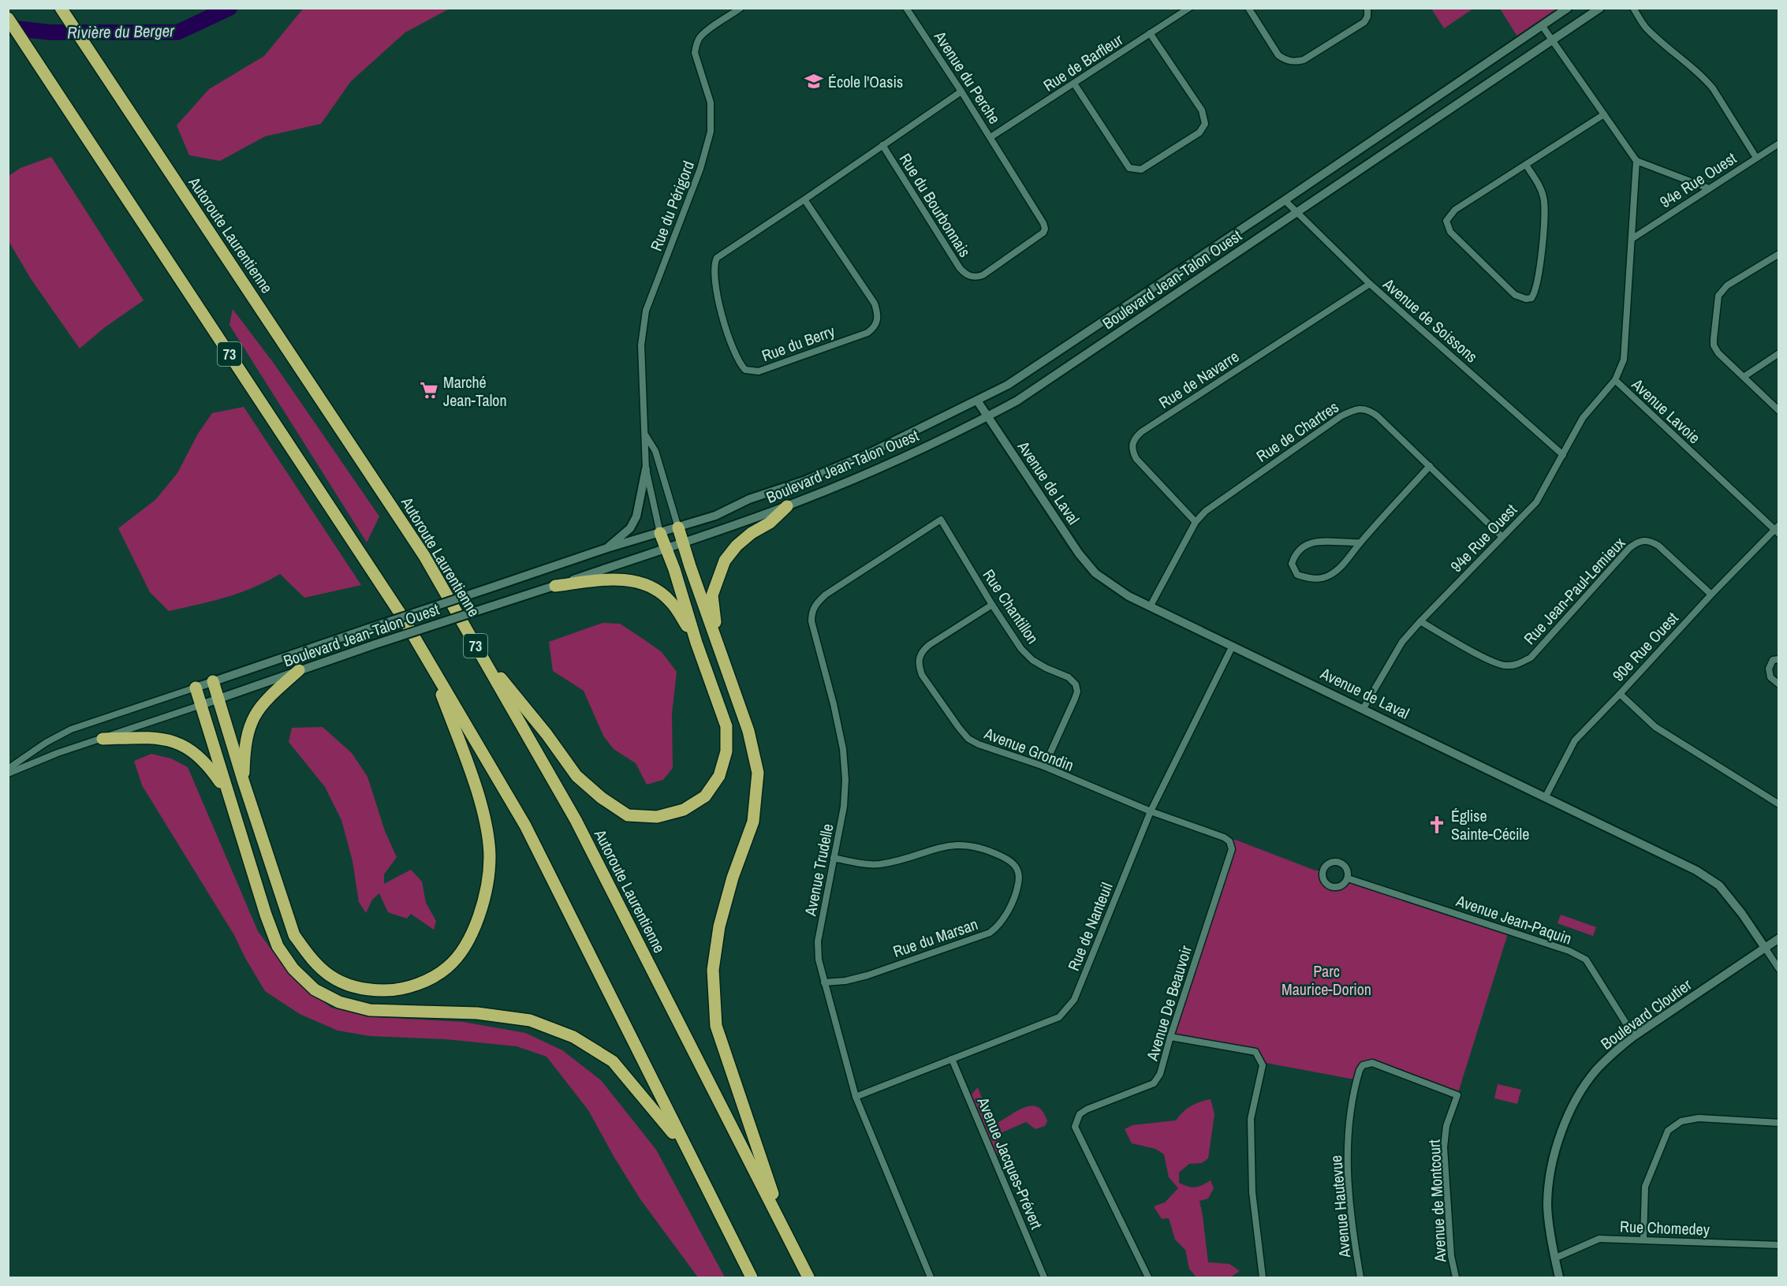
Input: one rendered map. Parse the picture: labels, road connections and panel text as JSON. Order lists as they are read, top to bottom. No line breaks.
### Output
{"streets":{"highway":["Autoroute Laurentienne","73"],"street":["Rue de Barfleur","Avenue du Perche","94e Rue Ouest","Rue du Bourbonnais","Rue du Périgord","Boulevard Jean-Talon Ouest","Avenue de Soissons","Rue du Berry","Rue de Navarre","Avenue Lavoie","Rue de Chartres","Avenue de Laval","Rue Jean-Paul-Lemieux","Rue Chantillon","90e Rue Ouest","Avenue Grondin","Avenue Trudelle","Avenue Jean-Paquin","Rue de Nanteuil","Rue du Marsan","Avenue De Beauvoir","Boulevard Cloutier","Avenue Jacques-Prévert","Avenue de Montcourt","Avenue Hautevue","Rue Chomedey"]},"crossings":[["Rue de Barfleur","Avenue du Perche"],["Rue de Barfleur","Rue du Bourbonnais"],["Avenue du Perche","Rue du Bourbonnais"],["Avenue du Perche","Rue du Berry"],["94e Rue Ouest","Avenue de Soissons"],["94e Rue Ouest","Avenue Lavoie"],["94e Rue Ouest","Rue de Chartres"],["94e Rue Ouest","Avenue de Laval"],["94e Rue Ouest","Rue Jean-Paul-Lemieux"],["Rue du Bourbonnais","Rue du Berry"],["Rue du Périgord","Boulevard Jean-Talon Ouest"],["Boulevard Jean-Talon Ouest","Avenue de Soissons"],["Boulevard Jean-Talon Ouest","Avenue de Laval"],["Avenue de Soissons","Rue de Navarre"],["Rue de Navarre","Rue de Chartres"],["Avenue Lavoie","90e Rue Ouest"],["Rue de Chartres","Avenue de Laval"],["Avenue de Laval","90e Rue Ouest"],["Avenue de Laval","Rue de Nanteuil"],["Avenue de Laval","Boulevard Cloutier"],["Rue Jean-Paul-Lemieux","90e Rue Ouest"],["Rue Chantillon","Avenue Grondin"],["Rue Chantillon","Avenue Trudelle"],["Avenue Grondin","Rue de Nanteuil"],["Avenue Grondin","Avenue De Beauvoir"],["Avenue Trudelle","Rue de Nanteuil"],["Avenue Trudelle","Rue du Marsan"],["Avenue Jean-Paquin","Boulevard Cloutier"],["Rue de Nanteuil","Avenue De Beauvoir"],["Rue de Nanteuil","Avenue Jacques-Prévert"],["Boulevard Cloutier","Rue Chomedey"],["Avenue de Montcourt","Avenue Hautevue"]],"water":["Rivière du Berger"],"parks":["Parc Maurice-Dorion"],"places":{"school or university":["École l'Oasis"],"supermarket":["Marché Jean-Talon"],"church":["Église Sainte-Cécile"]}}
